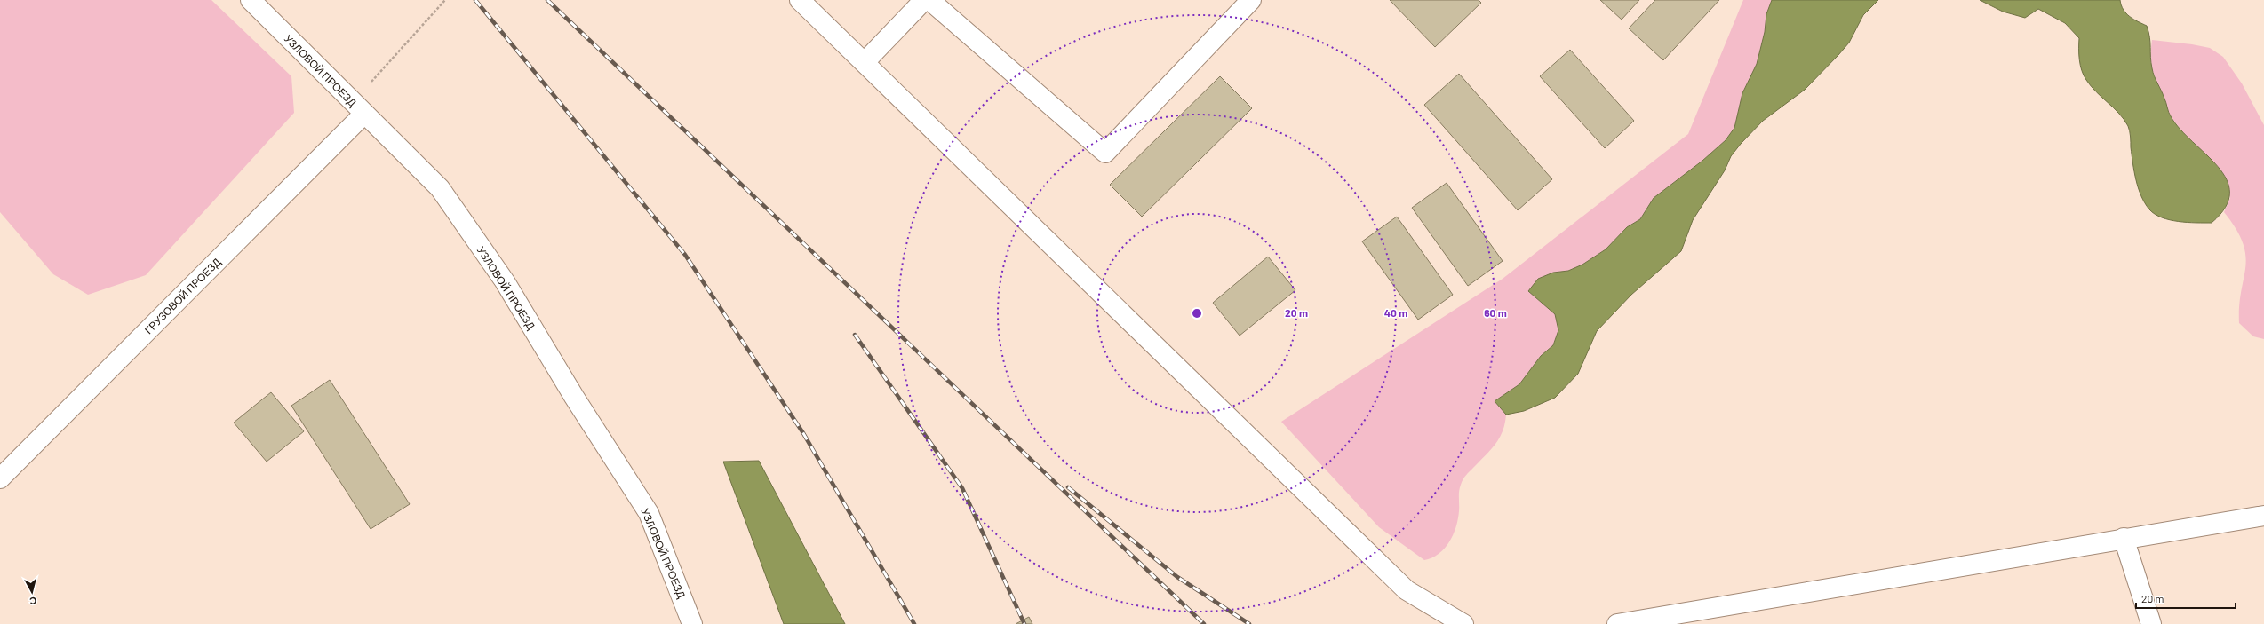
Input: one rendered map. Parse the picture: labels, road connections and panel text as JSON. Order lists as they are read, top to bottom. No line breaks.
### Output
{"streets":{"street":["УЗЛОВОЙ ПРОЕЗД","ГРУЗОВОЙ ПРОЕЗД"]},"crossings":[["УЗЛОВОЙ ПРОЕЗД","ГРУЗОВОЙ ПРОЕЗД"]],"scale_bar":"20 m","north":"bottom","rings":["20 m","40 m","60 m"]}
